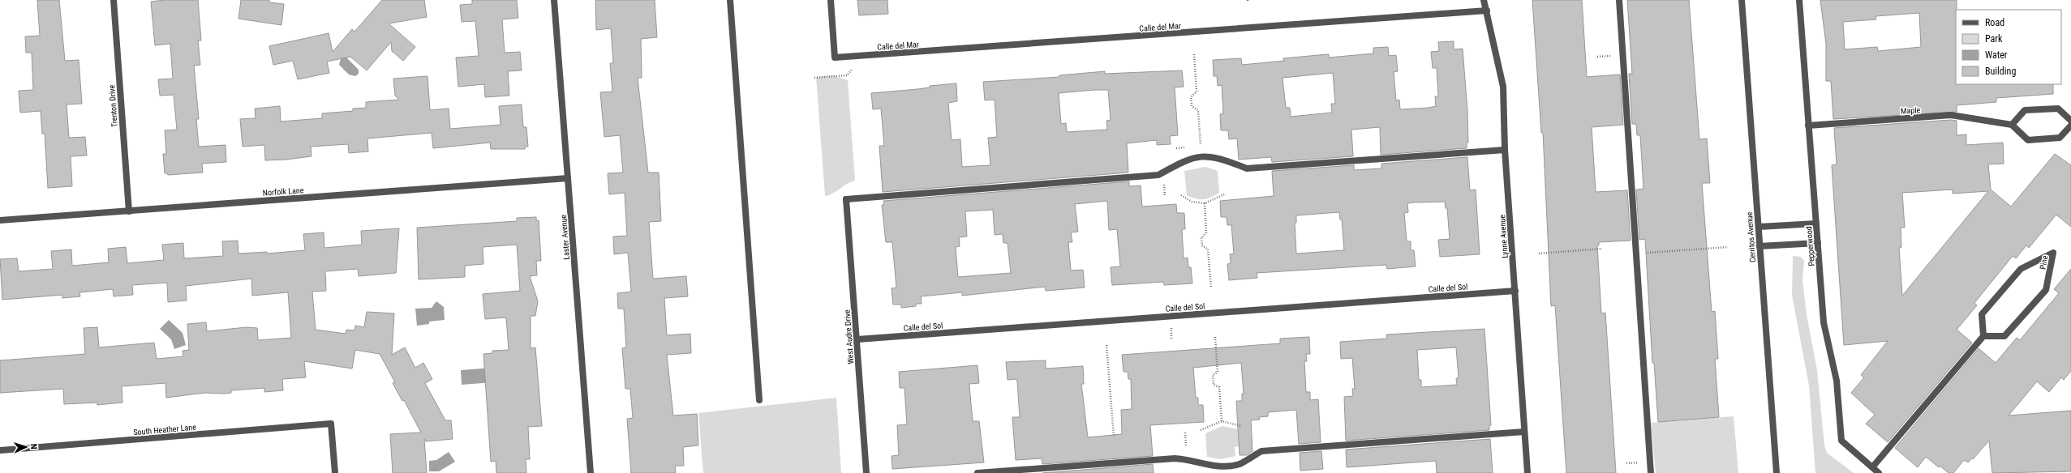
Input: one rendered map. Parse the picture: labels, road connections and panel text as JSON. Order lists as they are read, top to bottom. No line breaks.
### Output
{"streets":{"street":["Calle del Mar","Trenton Drive","Maple","Norfolk Lane","Lynne Avenue","Laster Avenue","Cerritos Avenue","Pepperwood","Pine","Calle del Sol","West Audre Drive","South Heather Lane"]},"crossings":[["Calle del Mar","Lynne Avenue"],["Trenton Drive","Norfolk Lane"],["Maple","Pepperwood"],["Norfolk Lane","Laster Avenue"],["Lynne Avenue","Calle del Sol"],["Lynne Avenue","West Audre Drive"],["Calle del Sol","West Audre Drive"]],"legend":["Road","Park","Water","Building"],"north":"right"}
